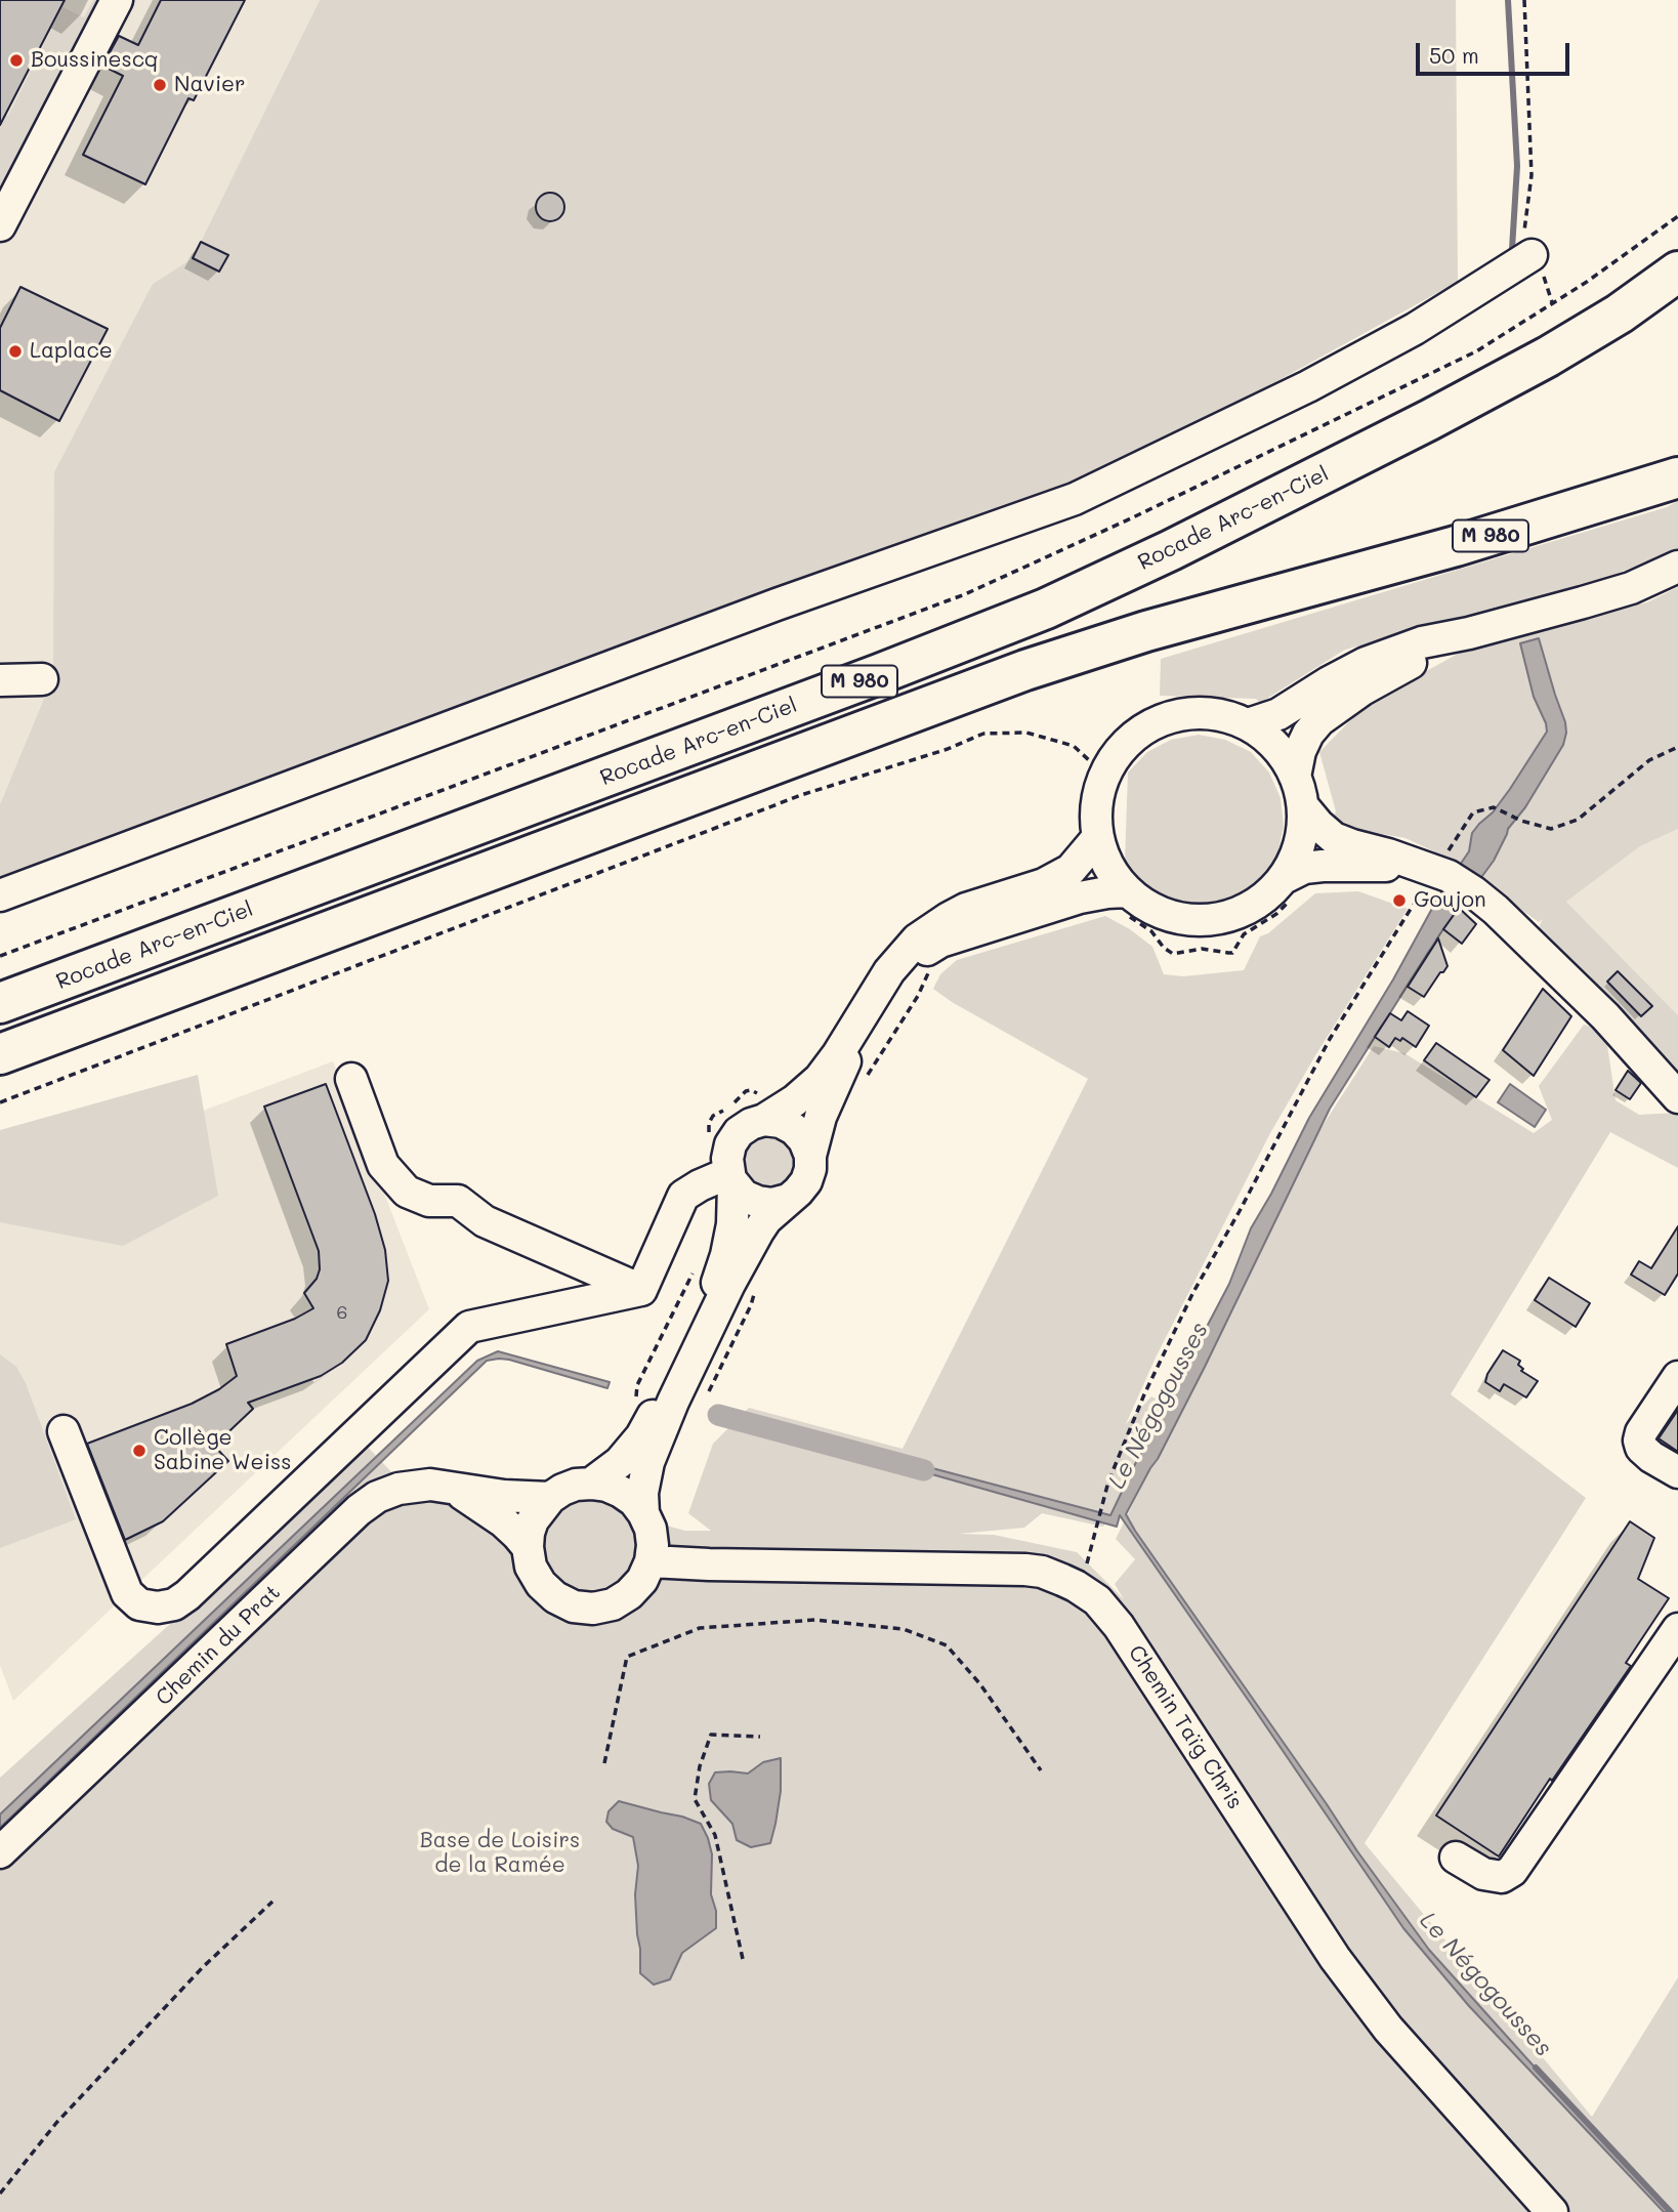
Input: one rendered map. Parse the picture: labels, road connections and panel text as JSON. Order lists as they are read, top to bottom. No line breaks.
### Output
{"streets":{"highway":["Rocade Arc-en-Ciel","M 980"],"street":["Chemin du Prat","Chemin Taïg Chris"]},"crossings":[["Chemin du Prat","Chemin Taïg Chris"]],"water":["Le Négogousses"],"parks":["Base de Loisirs de la Ramée"],"places":["Boussinescq","Navier","Laplace","Goujon","Collège Sabine Weiss"],"house_numbers":["6"],"scale_bar":"50 m"}
